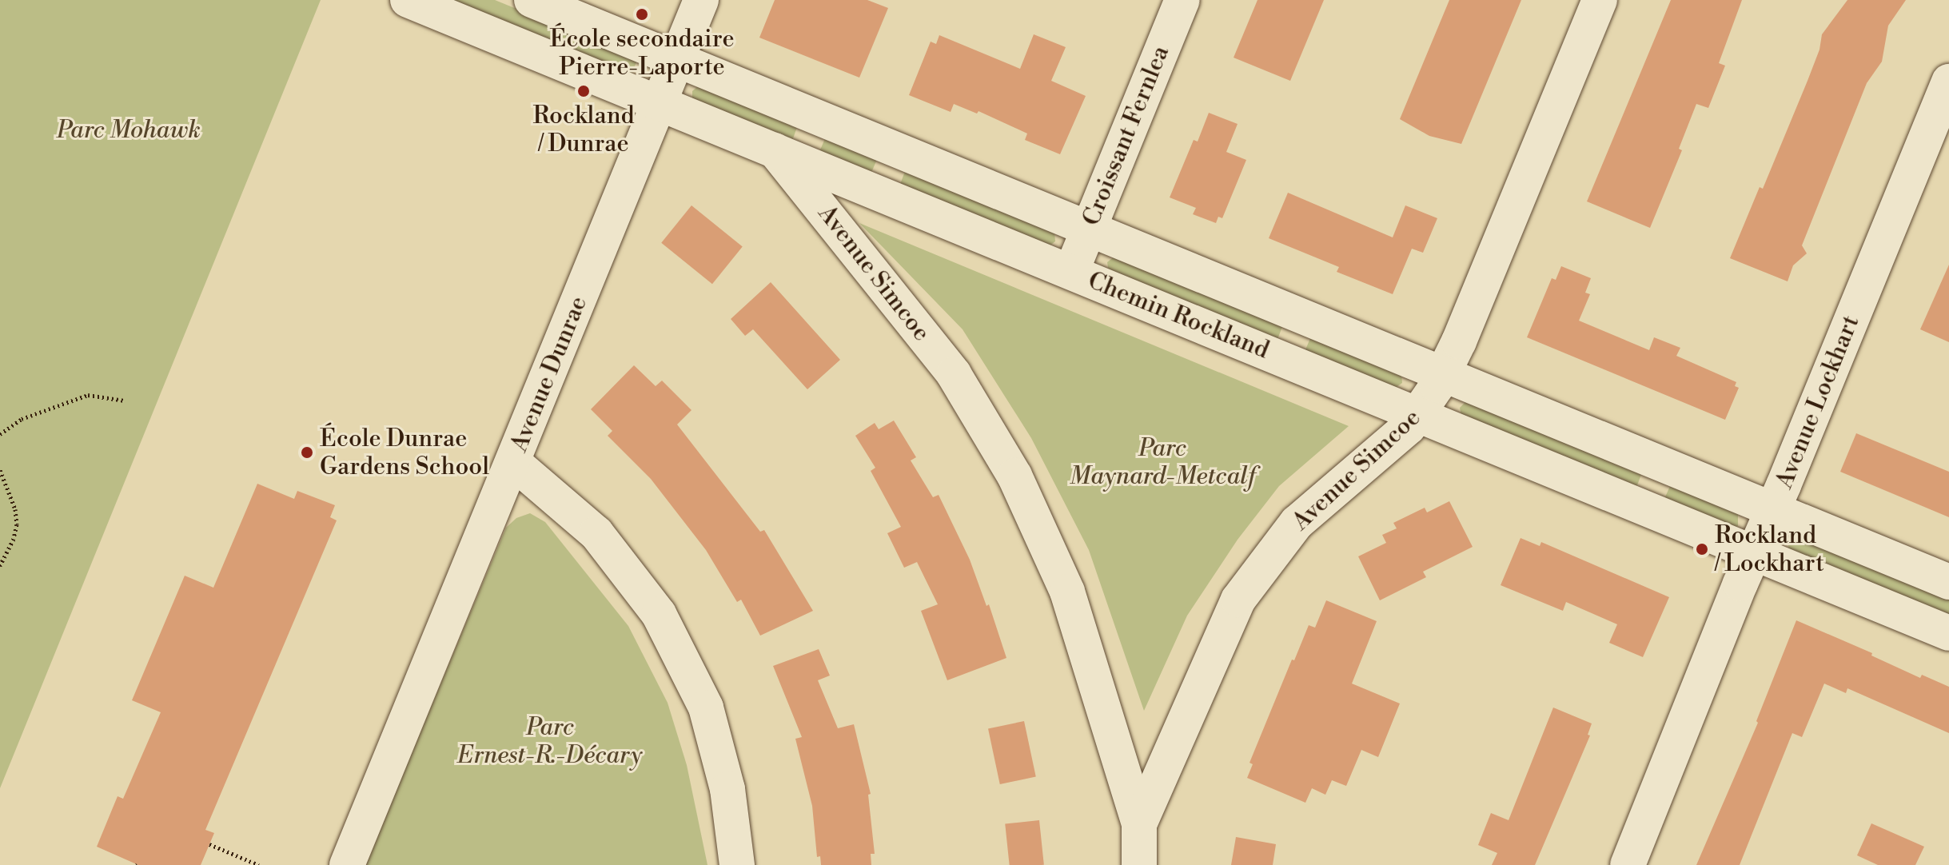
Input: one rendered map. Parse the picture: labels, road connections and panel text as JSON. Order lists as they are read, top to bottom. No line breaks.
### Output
{"streets":{"street":["Croissant Fernlea","Avenue Simcoe","Chemin Rockland","Avenue Dunrae","Avenue Lockhart"]},"crossings":[["Croissant Fernlea","Chemin Rockland"],["Avenue Simcoe","Chemin Rockland"],["Chemin Rockland","Avenue Dunrae"],["Chemin Rockland","Avenue Lockhart"]],"parks":["Parc Mohawk","Parc Maynard-Metcalf","Parc Ernest-R.-Décary"],"places":["École secondaire Pierre-Laporte","Rockland / Dunrae","École Dunrae Gardens School","Rockland / Lockhart"]}
